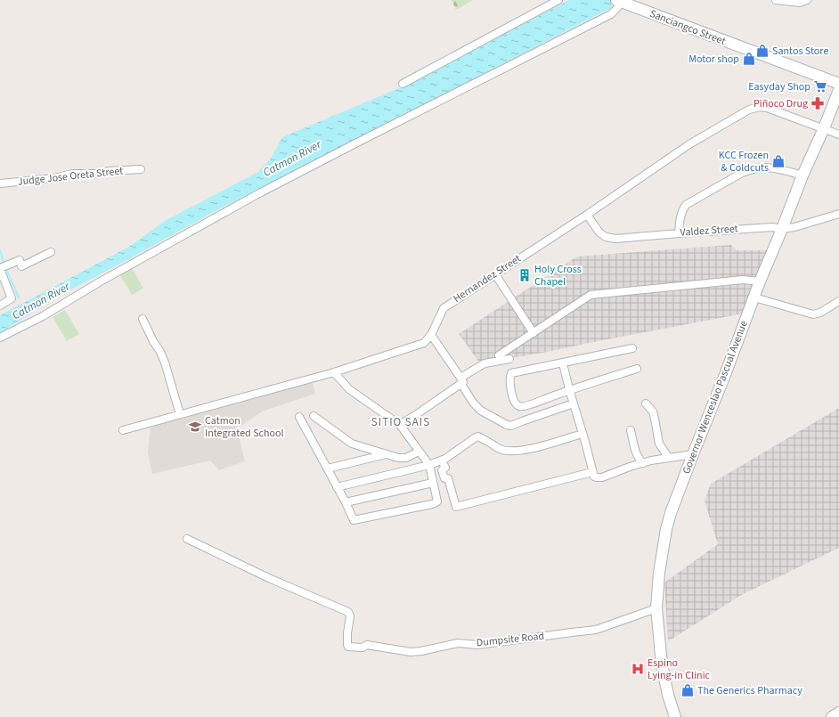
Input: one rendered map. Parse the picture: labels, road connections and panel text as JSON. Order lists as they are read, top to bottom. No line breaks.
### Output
{"streets":{"main road":["Sanciangco Street","Governor Wenceslao Pascual Avenue"],"street":["Judge Jose Oreta Street","Valdez Street","Hernandez Street","Dumpsite Road"]},"crossings":[["Valdez Street","Hernandez Street"],["Valdez Street","Governor Wenceslao Pascual Avenue"],["Hernandez Street","Governor Wenceslao Pascual Avenue"],["Governor Wenceslao Pascual Avenue","Dumpsite Road"]],"districts":["SITIO SAIS"],"water":["Catmon River"],"places":{"shop":["Santos Store","Motor shop","KCC Frozen & Coldcuts","The Generics Pharmacy"],"supermarket":["Easyday Shop"],"pharmacy":["Piñoco Drug"],"building":["Holy Cross Chapel"],"school or university":["Catmon Integrated School"],"hospital":["Espino Lying-in Clinic"]}}
